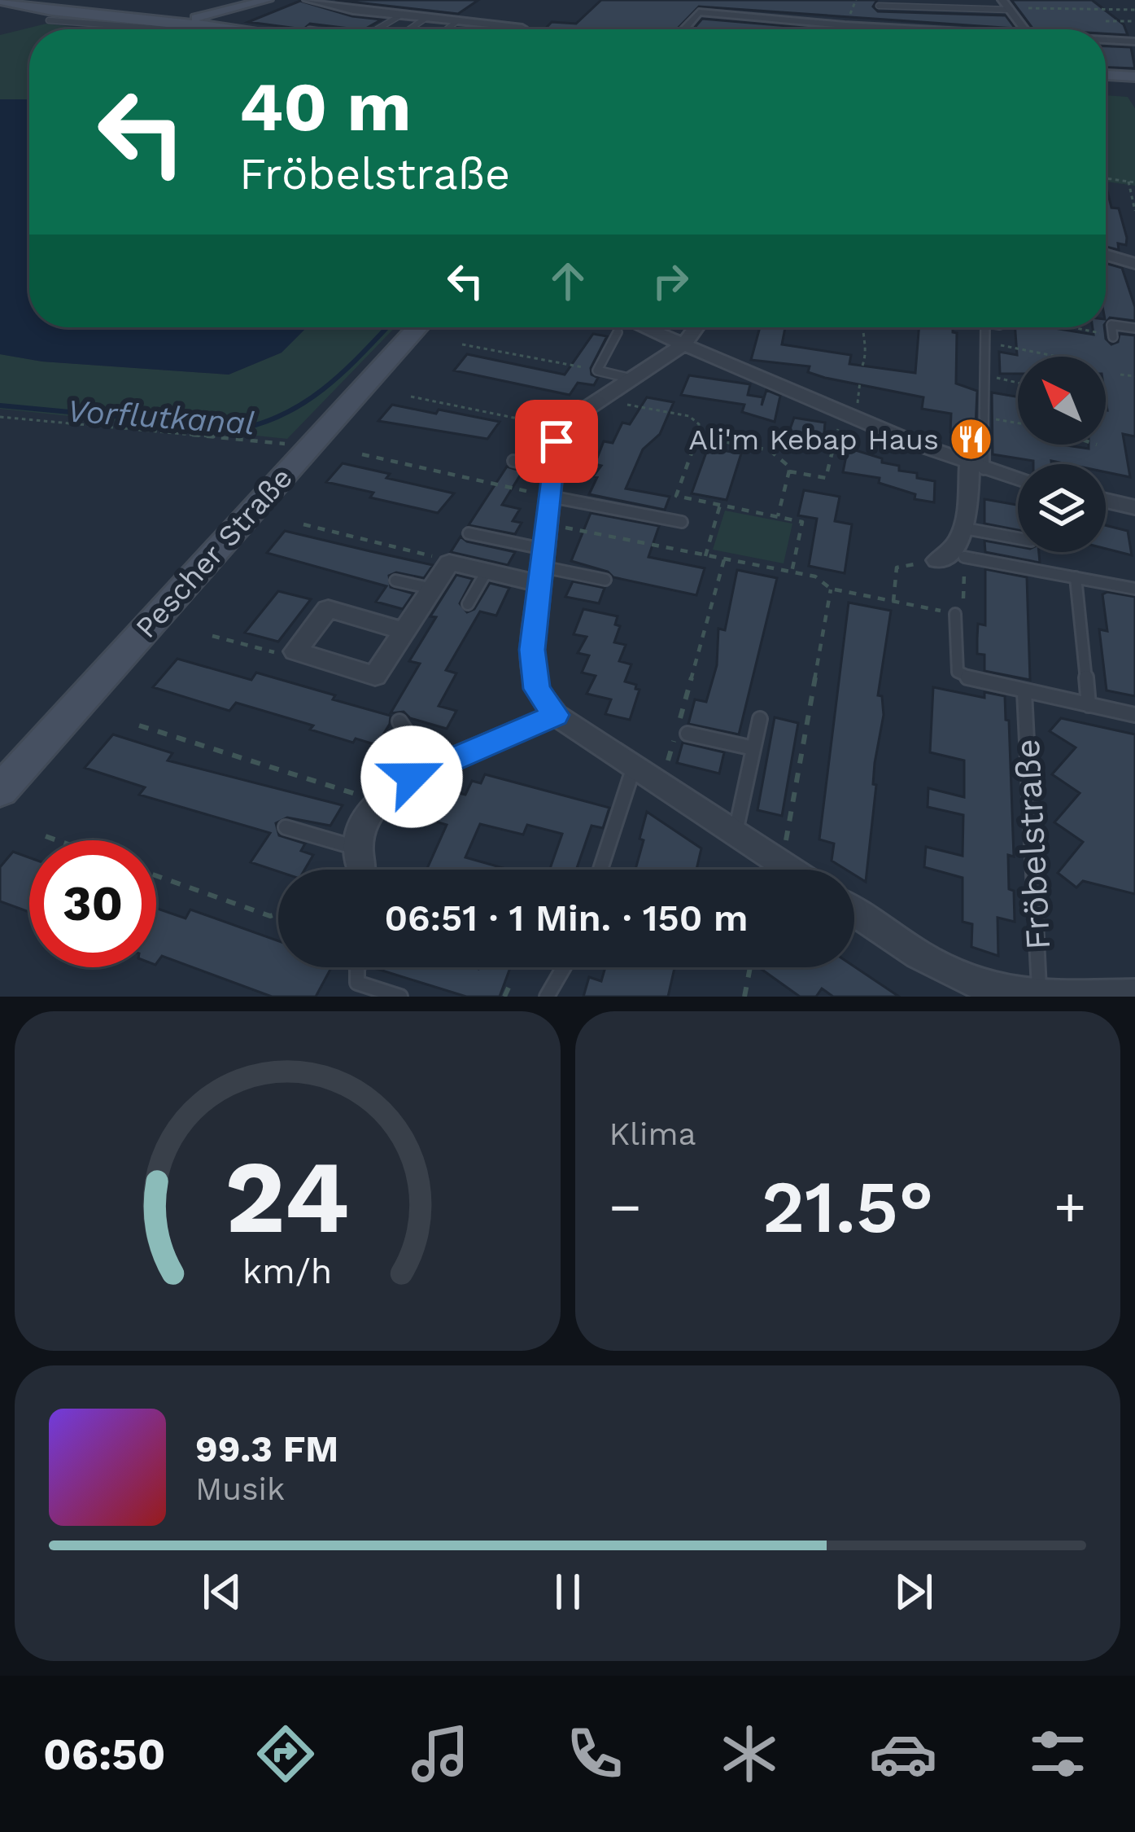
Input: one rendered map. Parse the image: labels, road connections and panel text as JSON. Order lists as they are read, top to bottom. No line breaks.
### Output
{"streets":{"main road":["Pescher Straße"],"street":["Fröbelstraße"]},"water":["Vorflutkanal"],"places":{"restaurant":["Ali'm Kebap Haus"]},"north":"top left","page":{"turn":["40 m","Fröbelstraße"],"limit":"30","trip":"06:51 · 1 Min. · 150 m","tile":"Klima","heat":["−","21.5°","+"],"song":["99.3 FM","Musik"],"tabs":"06:50","gauge":["24","km/h"]}}
